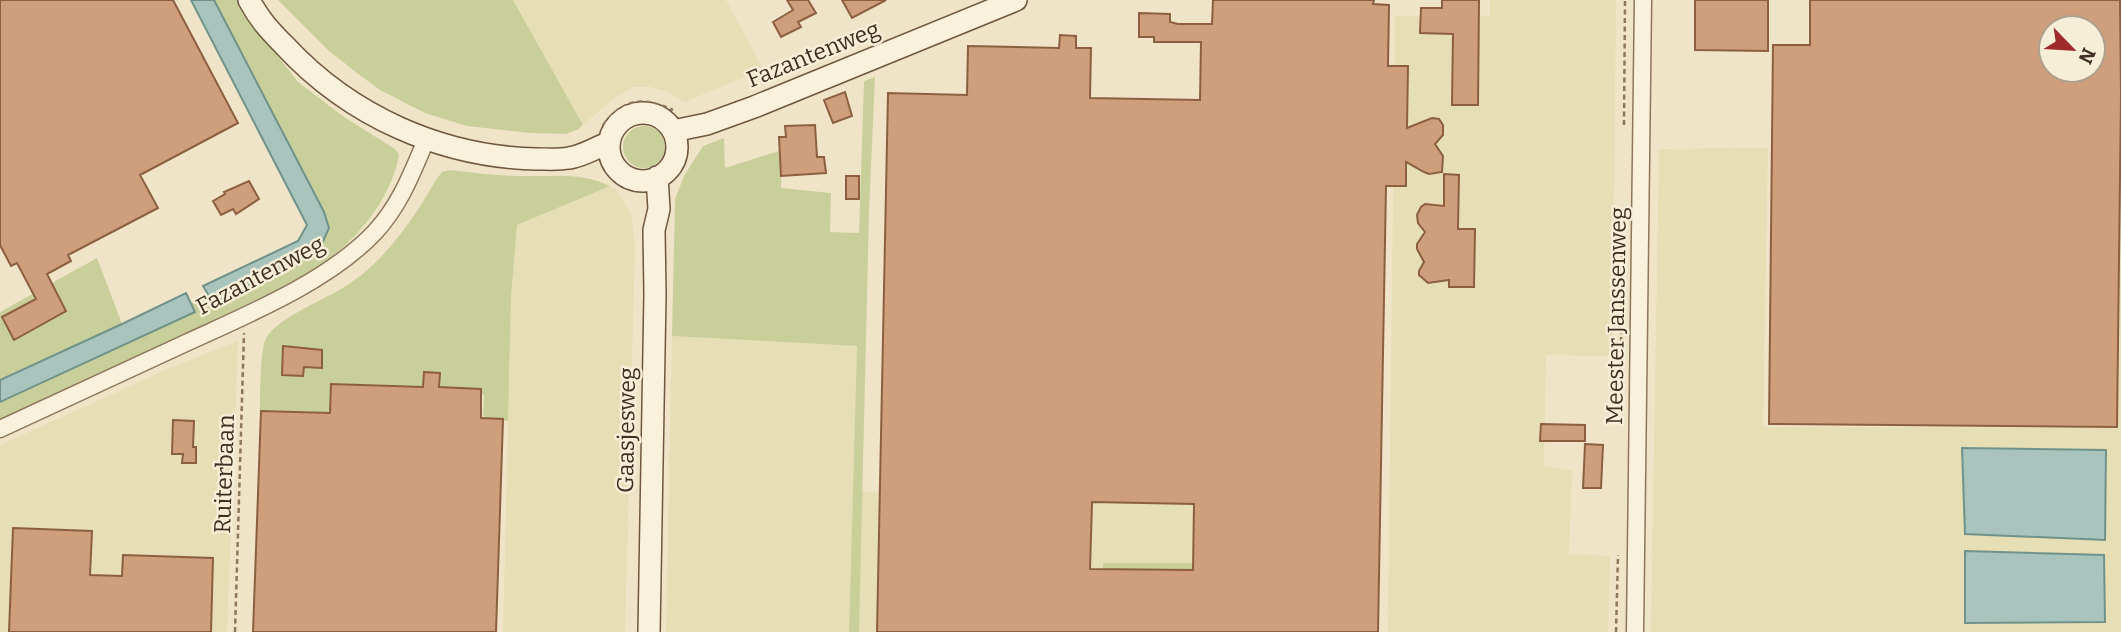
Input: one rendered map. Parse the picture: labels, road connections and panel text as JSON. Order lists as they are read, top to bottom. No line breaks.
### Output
{"streets":{"main road":["Fazantenweg","Gaasjesweg"],"street":["Meester Janssenweg"],"path":["Ruiterbaan"]},"crossings":[["Fazantenweg","Gaasjesweg"],["Fazantenweg","Ruiterbaan"]],"north":"bottom right"}
